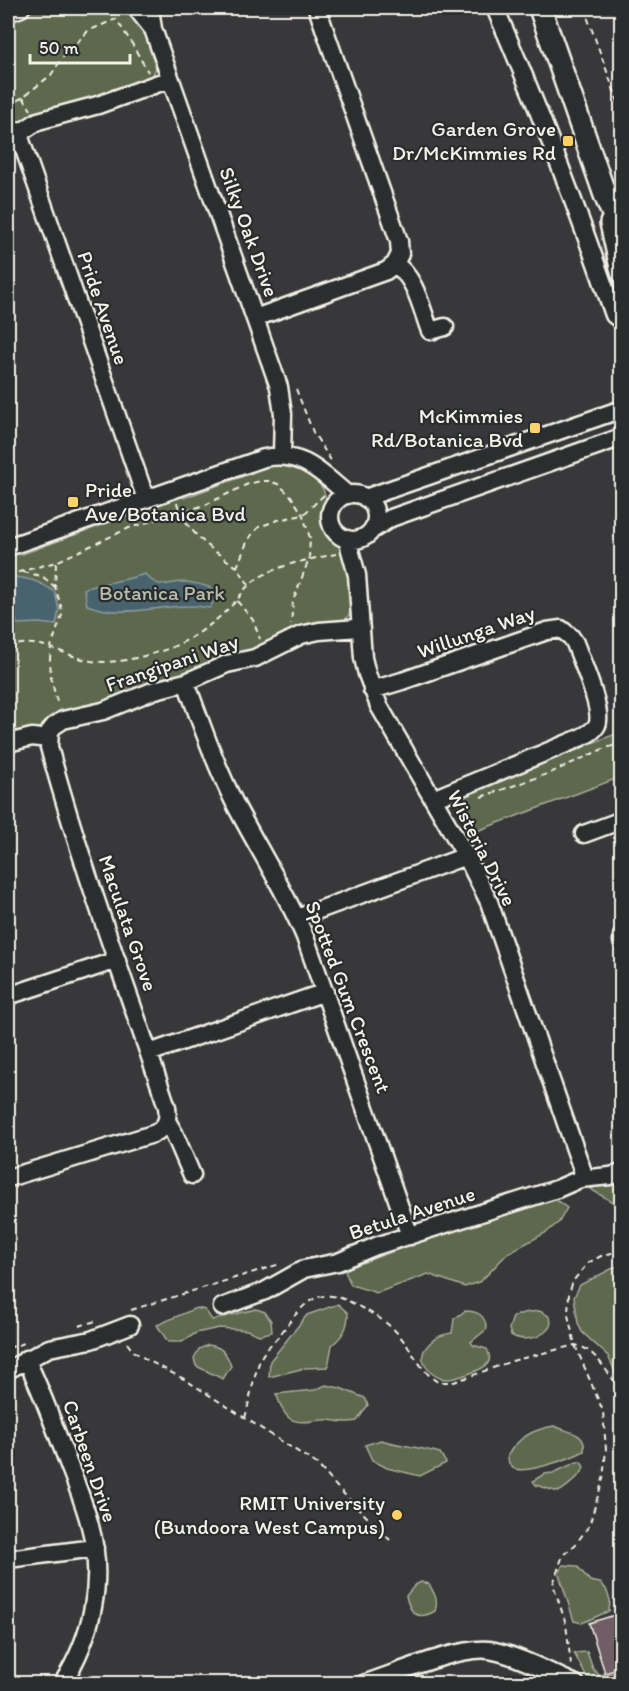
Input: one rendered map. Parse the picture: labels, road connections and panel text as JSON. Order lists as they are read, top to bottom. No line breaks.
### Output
{"streets":{"street":["Silky Oak Drive","Pride Avenue","Willunga Way","Frangipani Way","Wisteria Drive","Maculata Grove","Spotted Gum Crescent","Betula Avenue","Carbeen Drive"]},"crossings":[["Willunga Way","Wisteria Drive"],["Frangipani Way","Wisteria Drive"],["Frangipani Way","Spotted Gum Crescent"],["Wisteria Drive","Betula Avenue"],["Spotted Gum Crescent","Betula Avenue"]],"parks":["Botanica Park"],"places":{"transit":["Garden Grove Dr/McKimmies Rd","McKimmies Rd/Botanica Bvd","Pride Ave/Botanica Bvd"],"other":["RMIT University (Bundoora West Campus)"]},"scale_bar":"50 m"}
